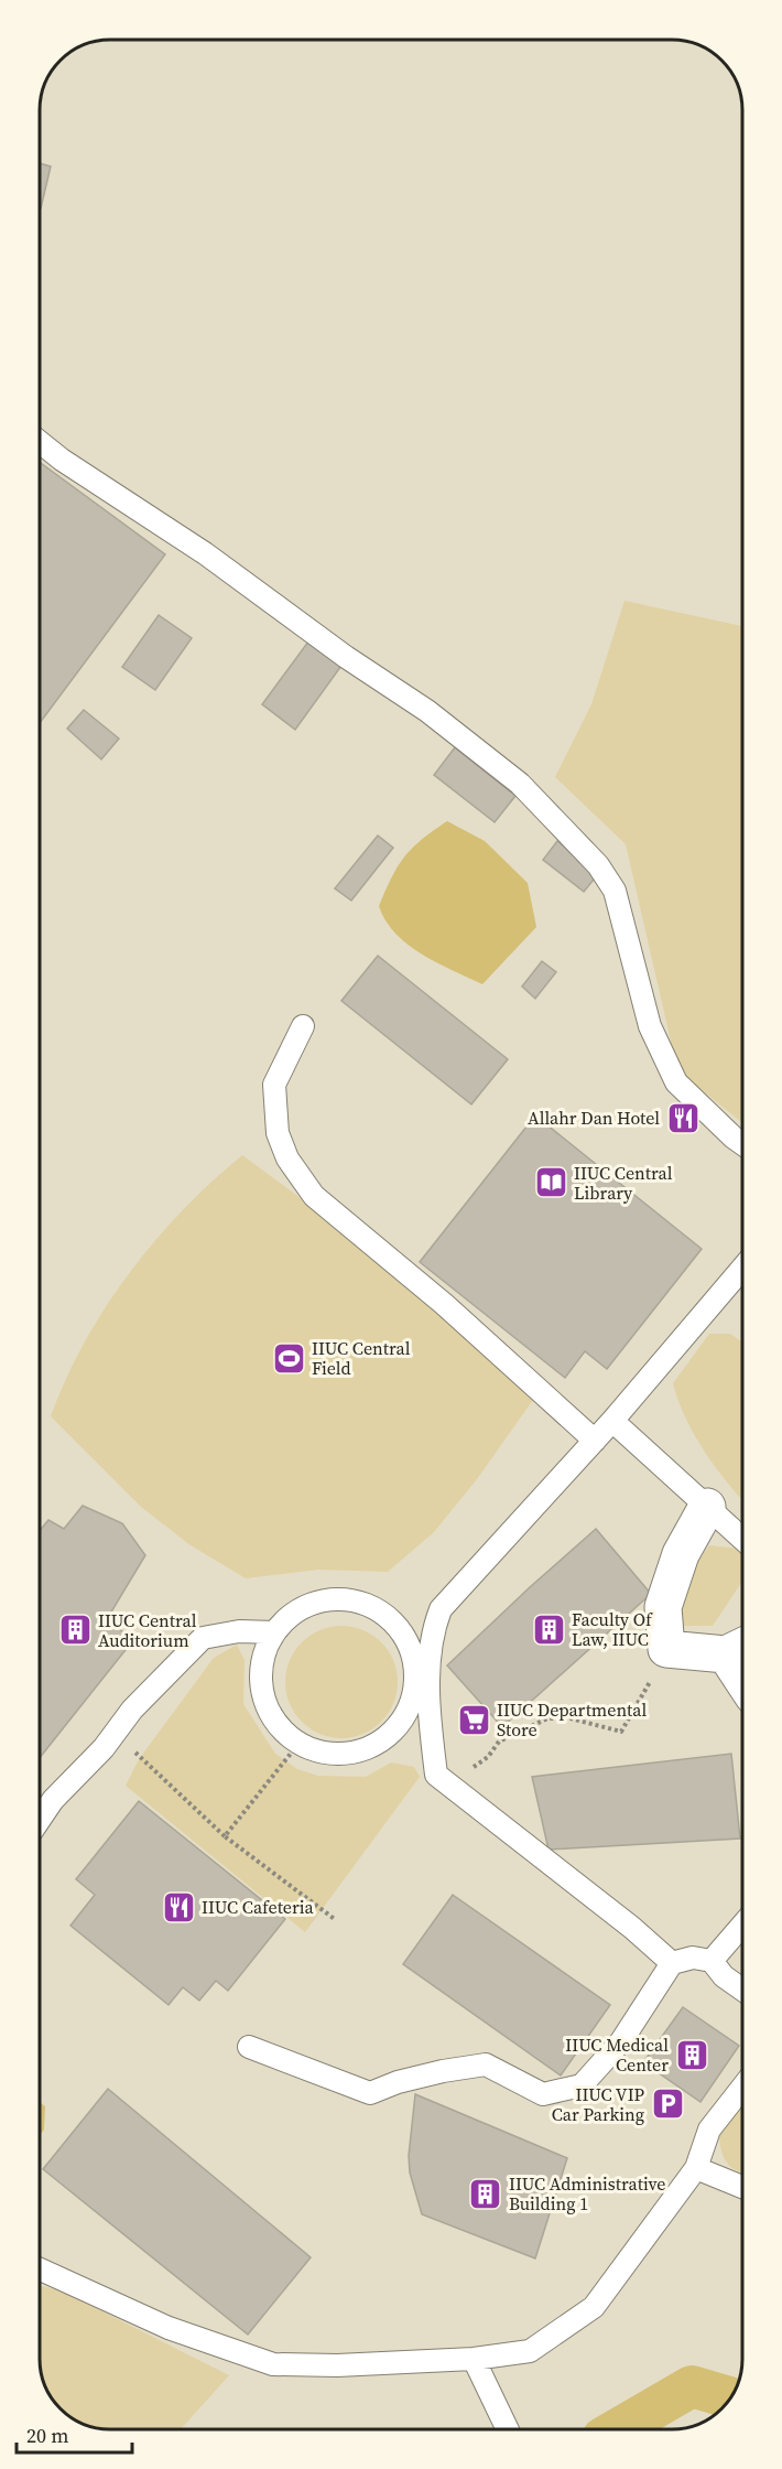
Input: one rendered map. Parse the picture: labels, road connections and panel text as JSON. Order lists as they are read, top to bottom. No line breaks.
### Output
{"places":{"restaurant":["Allahr Dan Hotel","IIUC Cafeteria"],"library":["IIUC Central Library"],"sports":["IIUC Central Field"],"building":["Faculty Of Law, IIUC","IIUC Central Auditorium","IIUC Medical Center","IIUC Administrative Building 1"],"supermarket":["IIUC Departmental Store"],"parking":["IIUC VIP Car Parking"]},"scale_bar":"20 m"}
